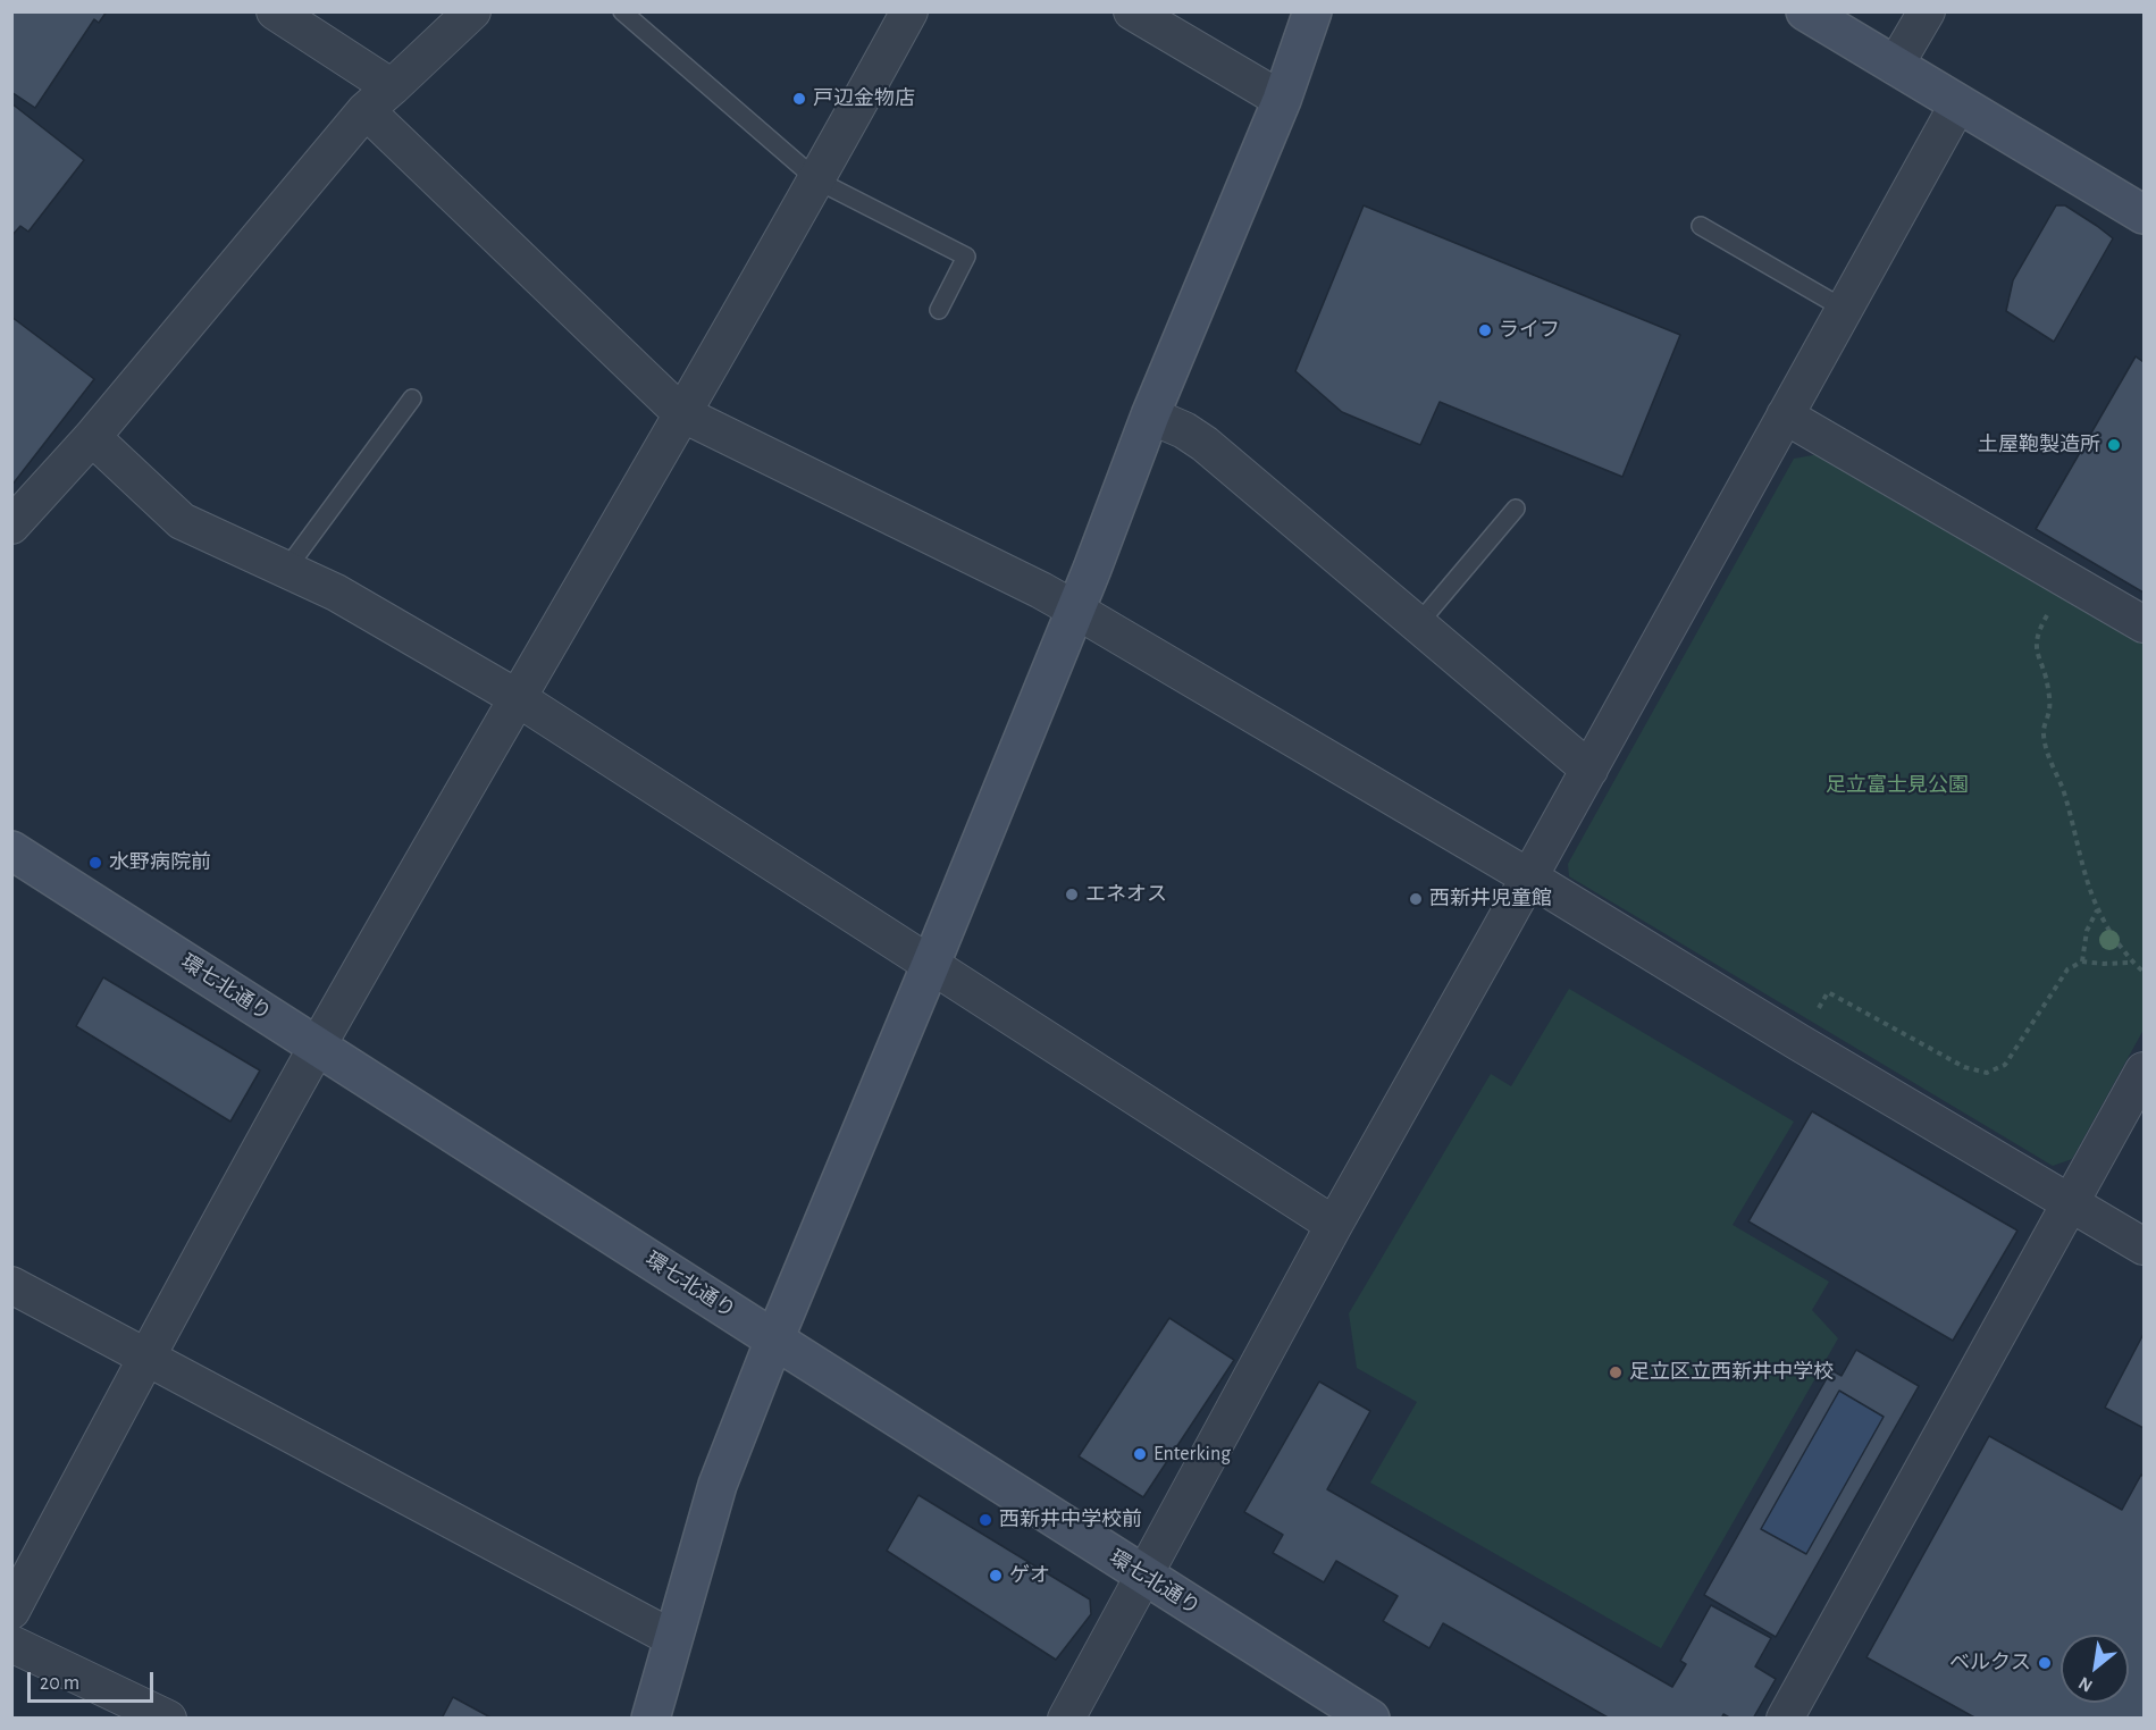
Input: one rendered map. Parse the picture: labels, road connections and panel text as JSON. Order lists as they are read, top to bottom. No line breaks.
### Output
{"streets":{"street":["環七北通り"]},"parks":["足立富士見公園"],"places":["戸辺金物店","ライフ","土屋鞄製造所","水野病院前","エネオス","西新井児童館","足立区立西新井中学校","Enterking","西新井中学校前","ゲオ","ベルクス"],"scale_bar":"20 m","north":"bottom left"}
